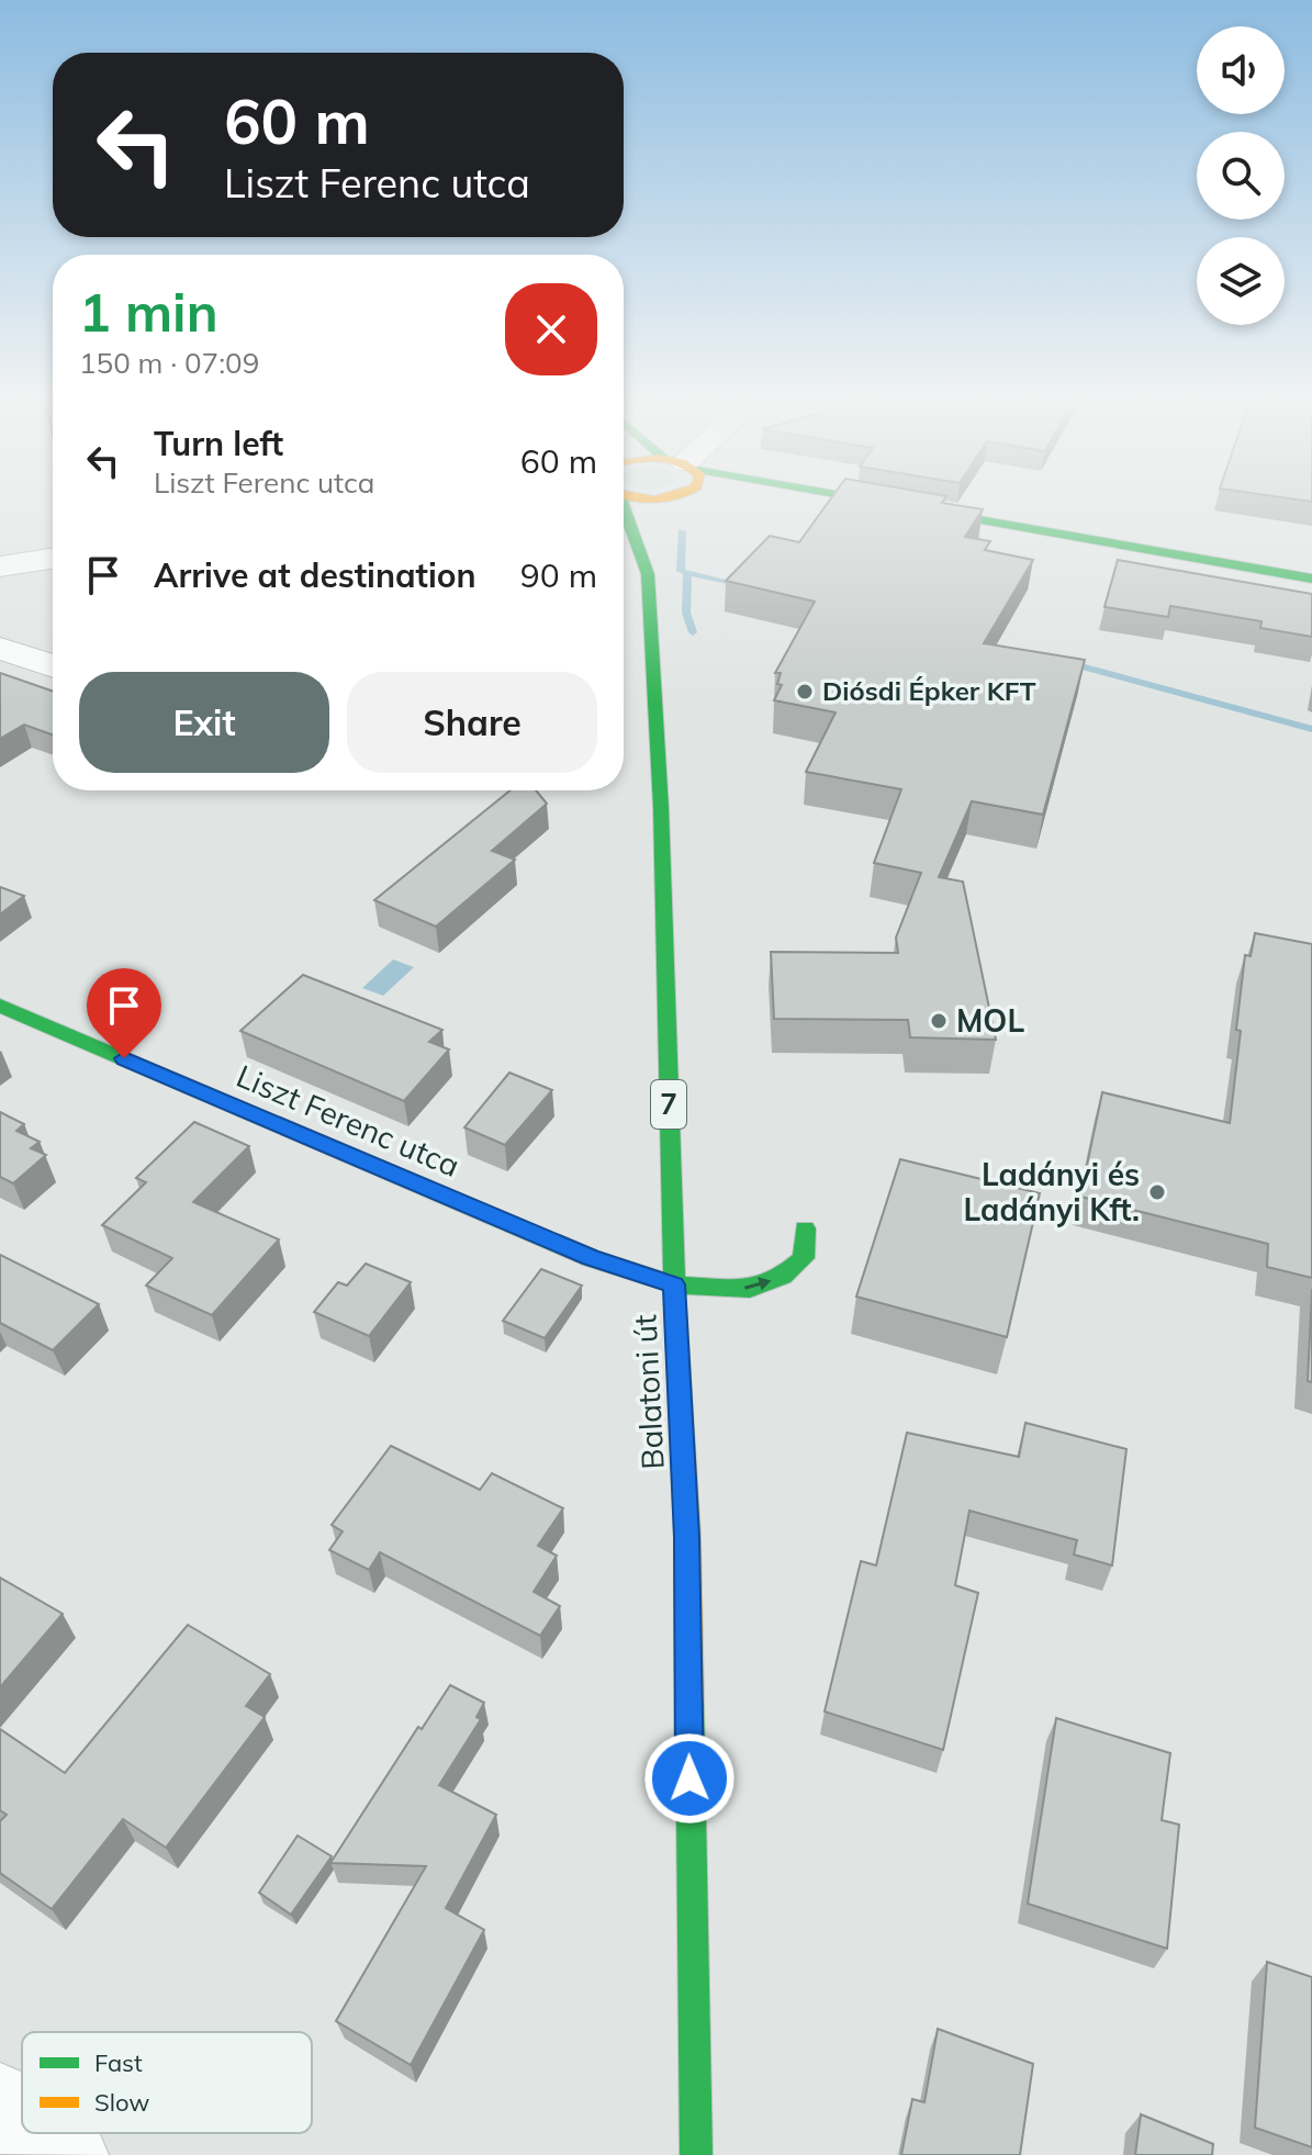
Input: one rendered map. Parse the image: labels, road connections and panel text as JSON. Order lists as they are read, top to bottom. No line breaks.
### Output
{"streets":{"main road":["7","Liszt Ferenc utca","Balatoni út"]},"crossings":[["Liszt Ferenc utca","Balatoni út"]],"places":["Diósdi Épker KFT","MOL","Ladányi és Ladányi Kft."],"legend":["Fast","Slow"],"page":{"turn":["60 m","Liszt Ferenc utca"],"heading":["1 min","150 m · 07:09"],"list":[{"name":"Turn left","note":"Liszt Ferenc utca","value":"60 m"},{"name":"Arrive at destination","value":"90 m"}],"buttons":["Exit","Share"]}}
